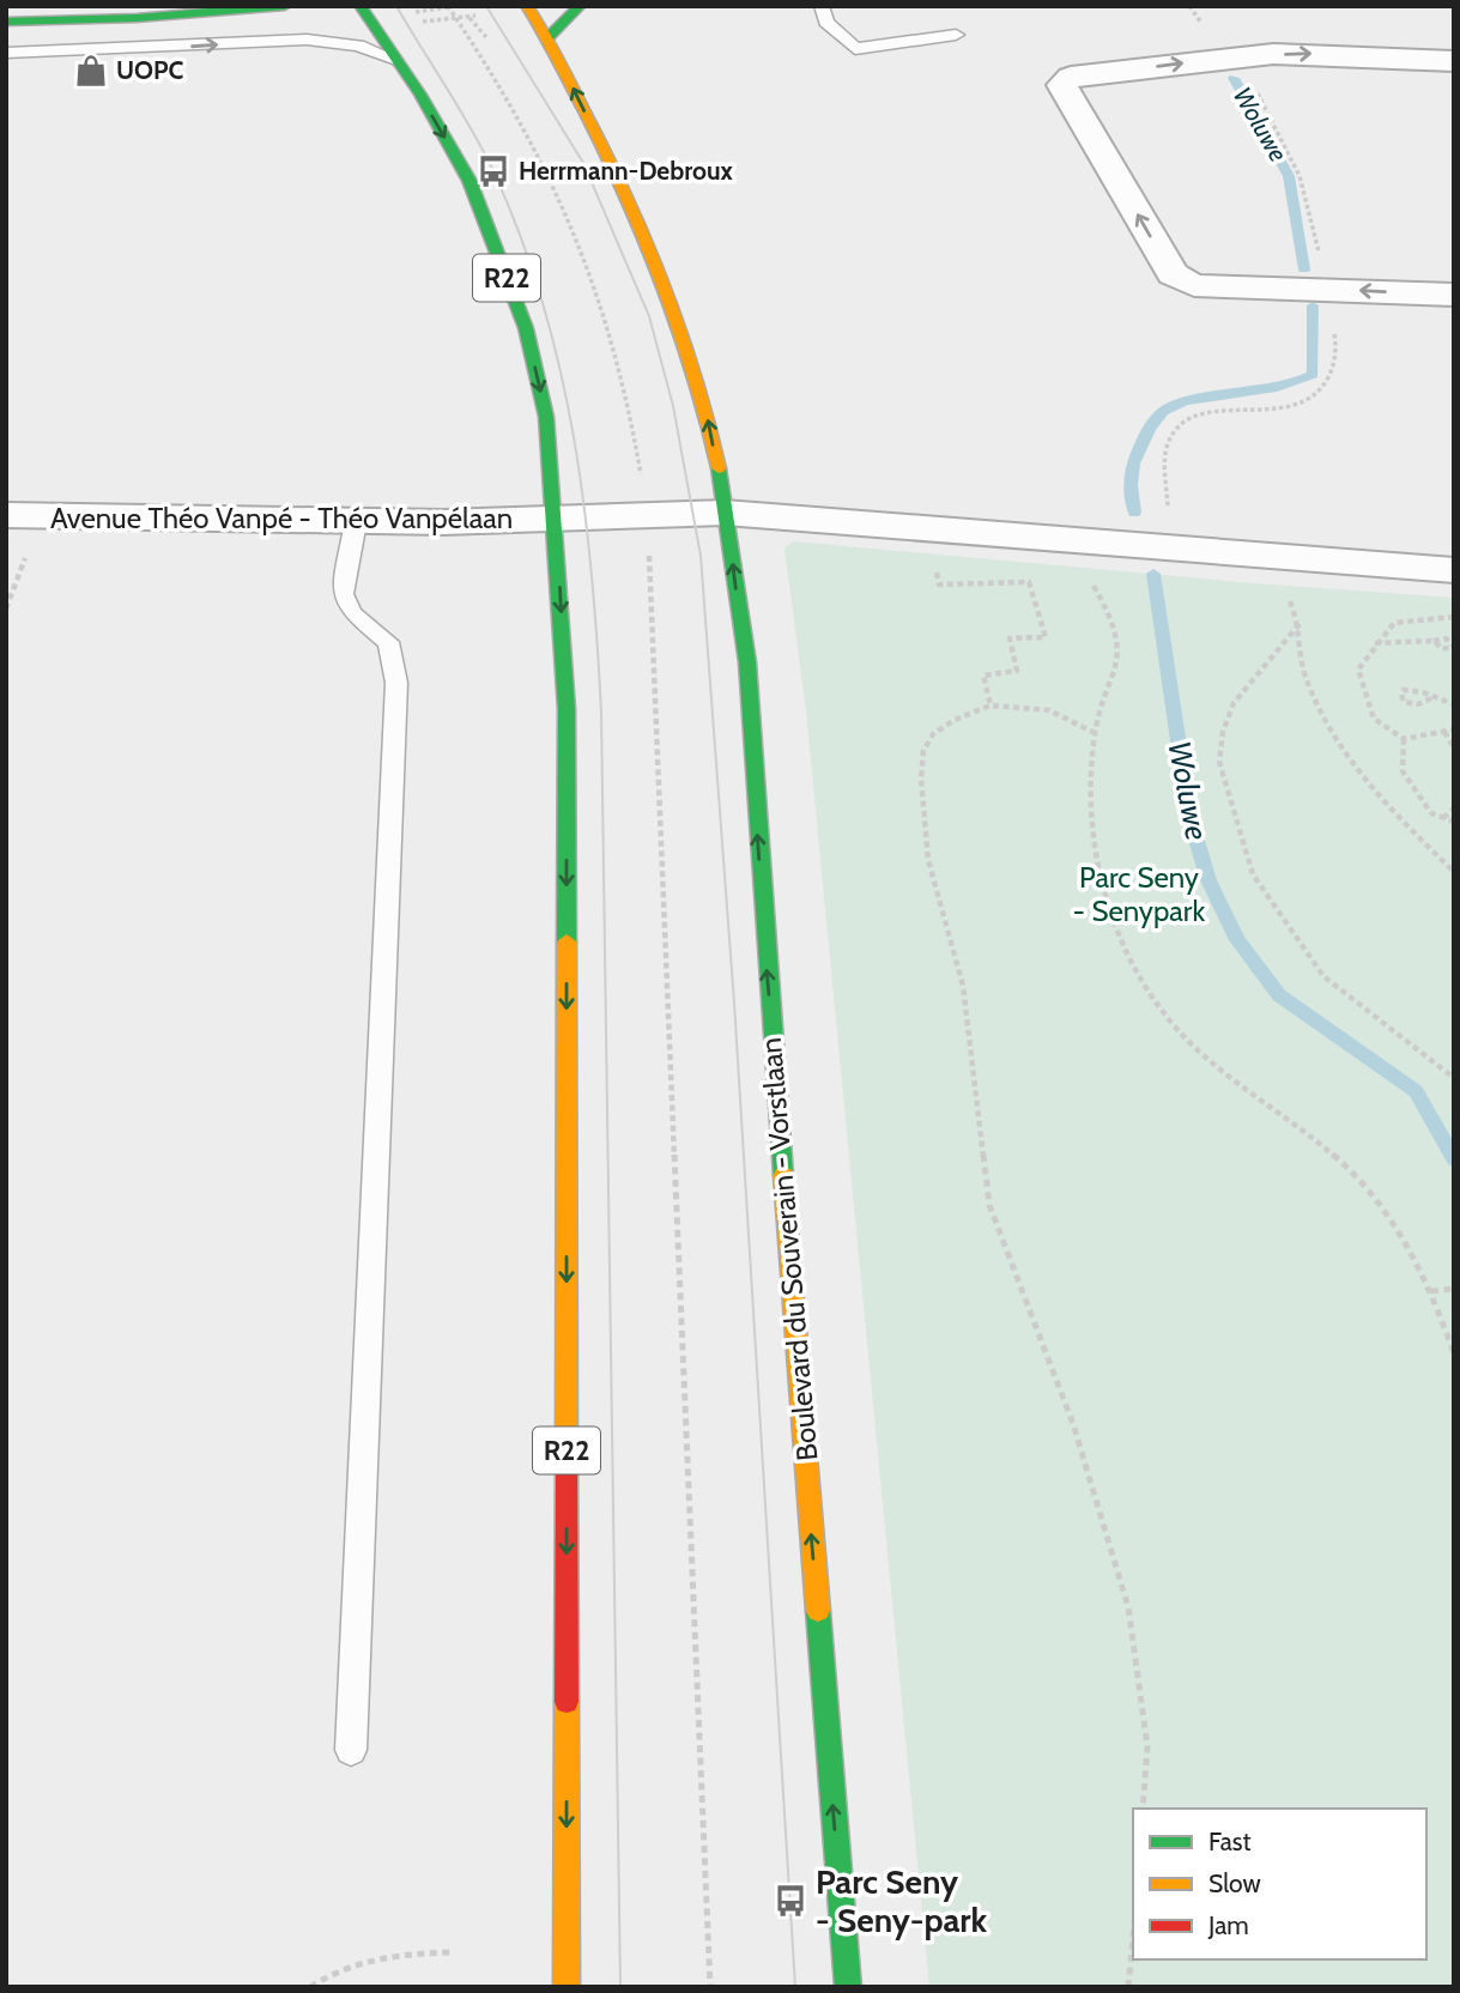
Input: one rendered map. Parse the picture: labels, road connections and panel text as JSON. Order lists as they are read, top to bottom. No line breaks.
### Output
{"streets":{"main road":["R22","Boulevard du Souverain - Vorstlaan"],"street":["Avenue Théo Vanpé - Théo Vanpélaan"]},"crossings":[["R22","Avenue Théo Vanpé - Théo Vanpélaan"]],"one_way":["Boulevard du Souverain - Vorstlaan"],"water":["Woluwe"],"parks":["Parc Seny - Senypark"],"places":{"shop":["UOPC"],"bus stop":["Herrmann-Debroux","Parc Seny - Seny-park"]},"legend":["Fast","Slow","Jam"]}
